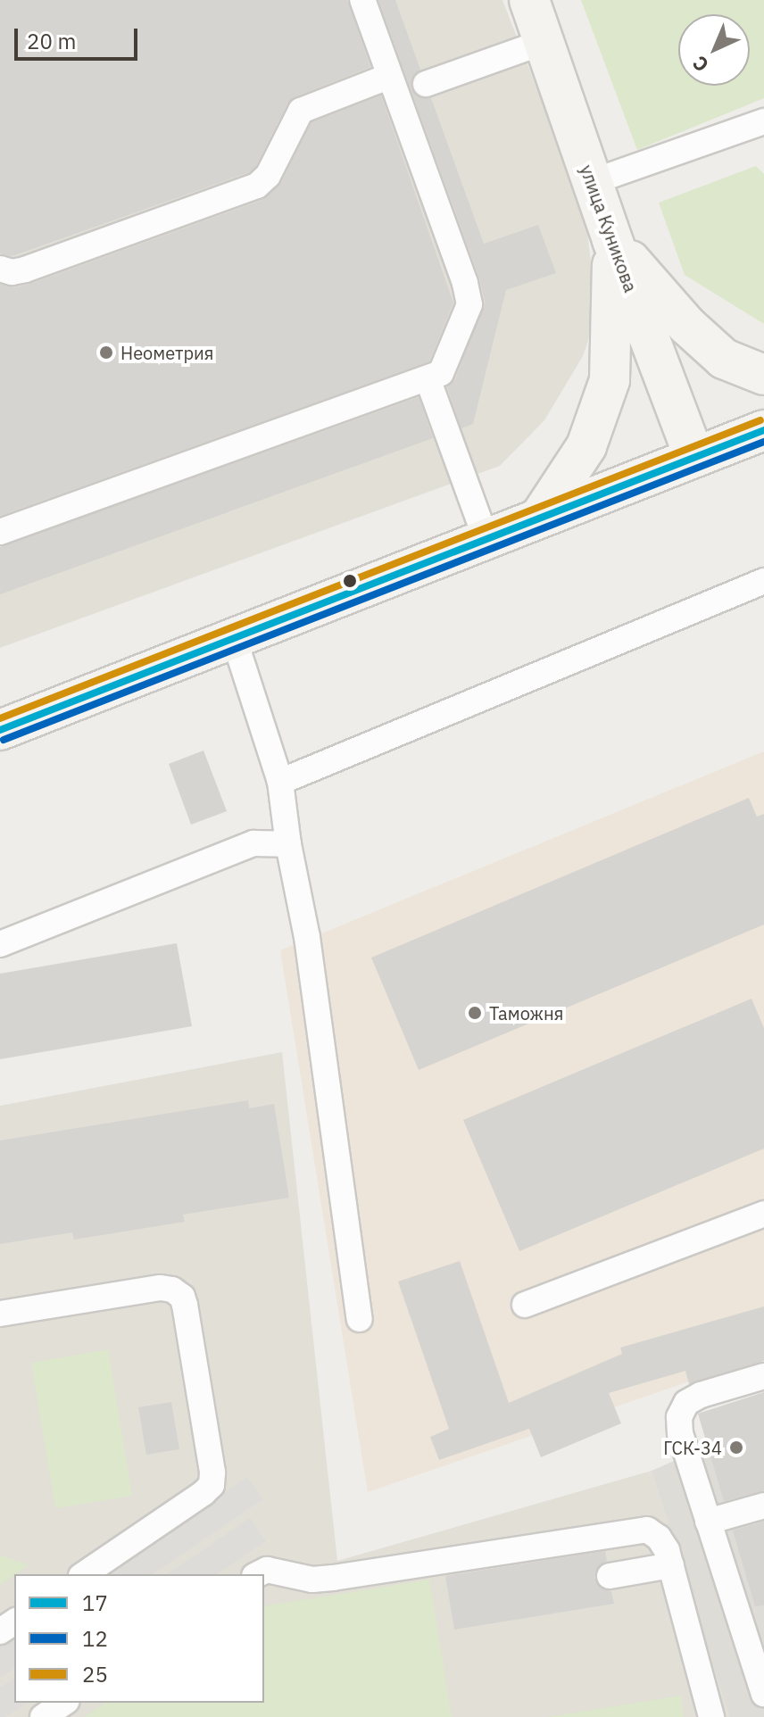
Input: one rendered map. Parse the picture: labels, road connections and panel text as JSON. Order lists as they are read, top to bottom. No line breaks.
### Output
{"streets":{"street":["улица Куникова"]},"places":["Неометрия","Таможня","ГСК-34"],"lines":["transit line 25","transit line 17","transit line 12"],"legend":["17","12","25"],"scale_bar":"20 m","north":"bottom left"}
